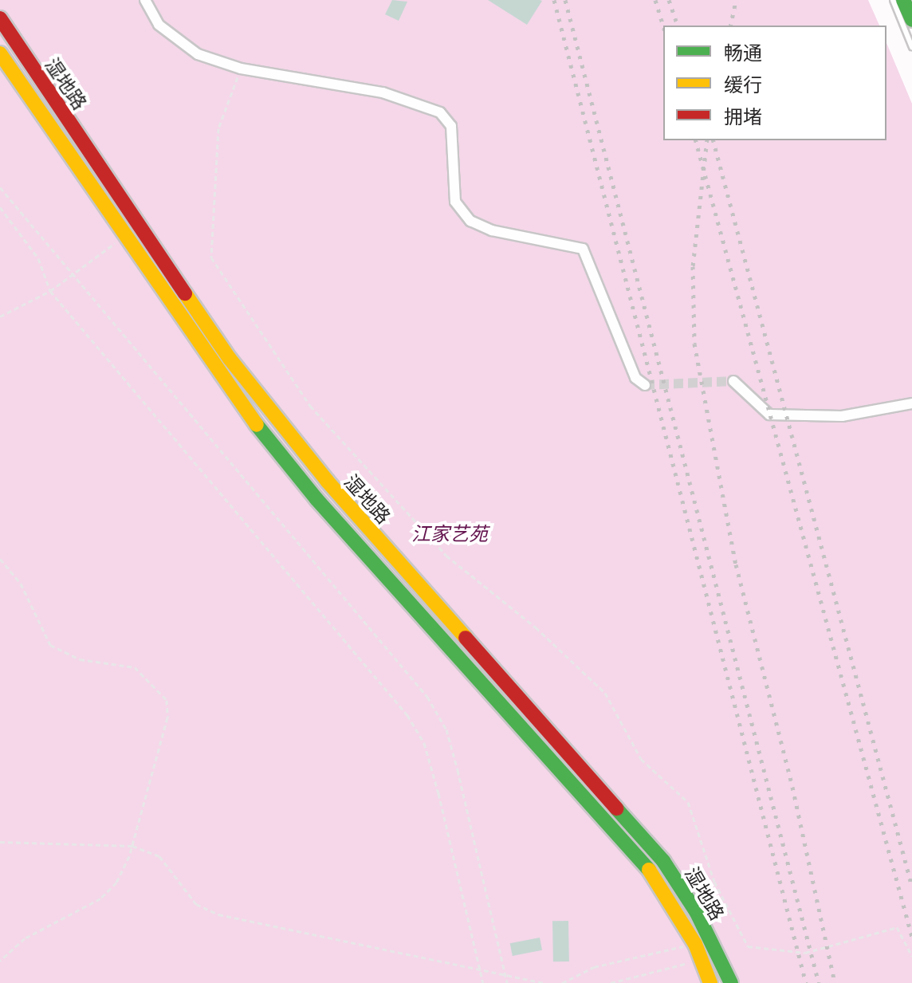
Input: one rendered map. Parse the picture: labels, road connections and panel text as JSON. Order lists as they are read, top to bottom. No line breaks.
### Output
{"streets":{"main road":["湿地路"]},"parks":["江家艺苑"],"legend":["畅通","缓行","拥堵"]}
